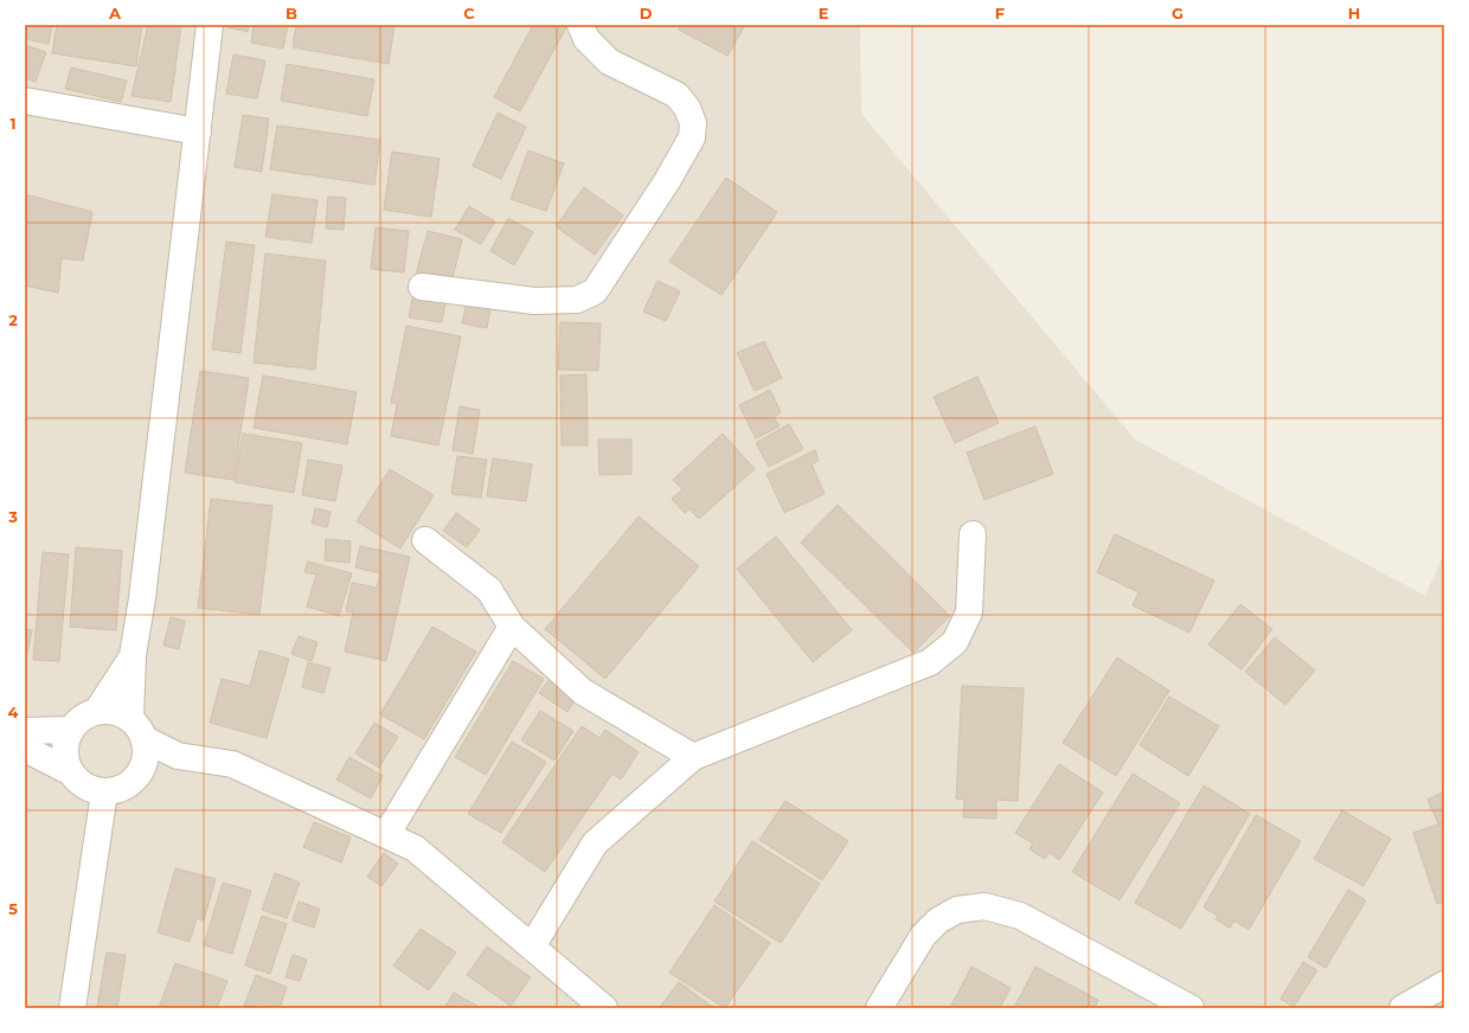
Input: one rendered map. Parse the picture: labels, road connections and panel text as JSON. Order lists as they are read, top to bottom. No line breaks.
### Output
{"grid":{"columns":["A","B","C","D","E","F","G","H"],"rows":["1","2","3","4","5"]}}
